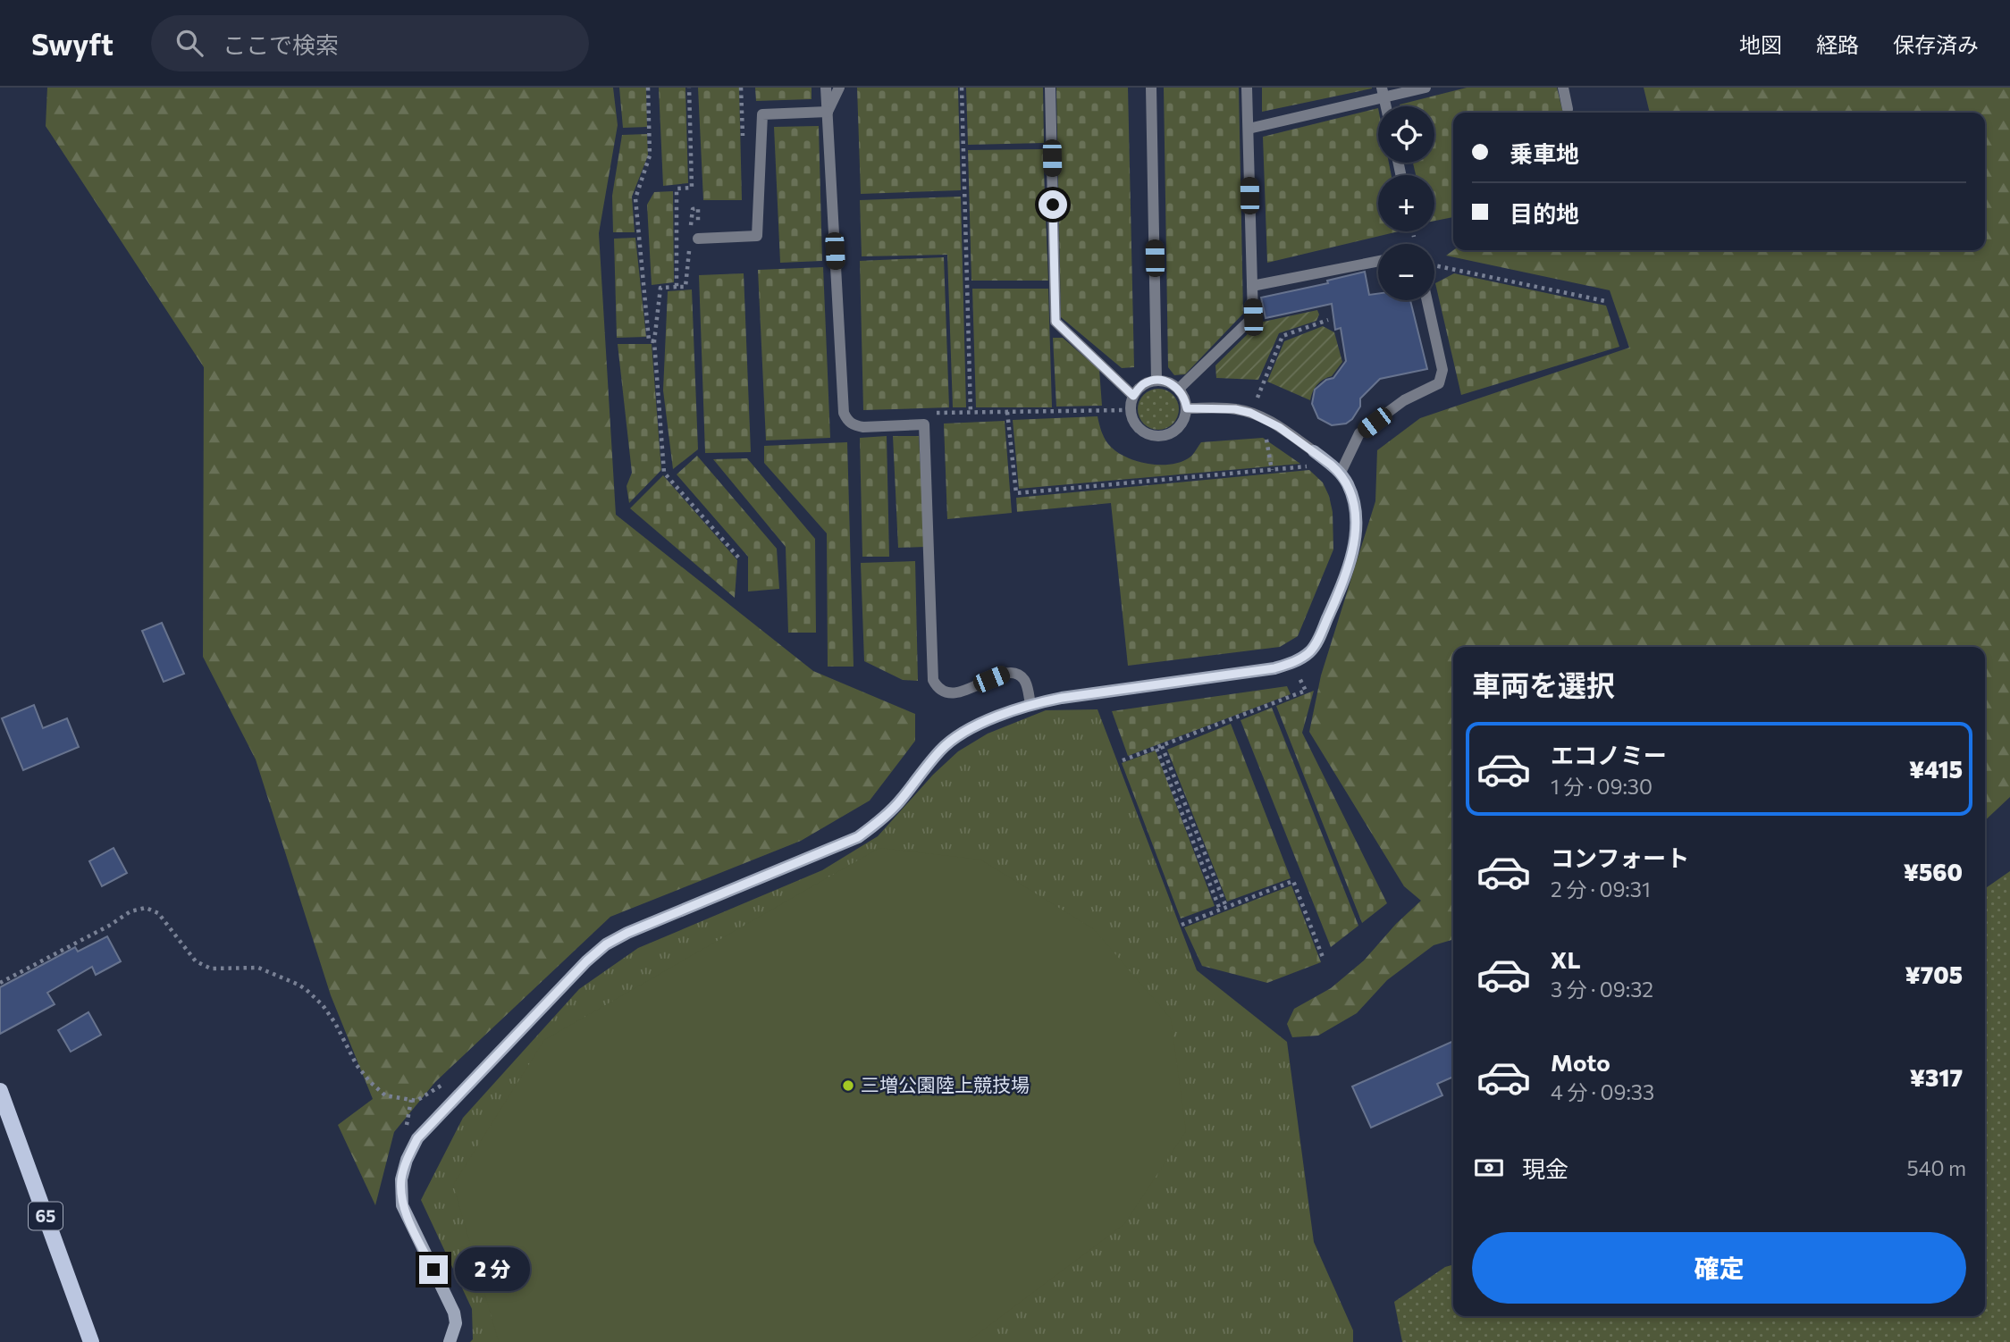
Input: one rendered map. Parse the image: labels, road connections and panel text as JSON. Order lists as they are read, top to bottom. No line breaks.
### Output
{"streets":{"main road":["65"]},"places":["三増公園陸上競技場"],"page":{"header":"Swyft","search":"ここで検索","nav":["地図","経路","保存済み"],"map_buttons":["+","−"],"banner":["乗車地","目的地"],"heading":"車両を選択","list":[{"name":"エコノミー","note":"1 分 · 09:30","value":"¥415"},{"name":"コンフォート","note":"2 分 · 09:31","value":"¥560"},{"name":"XL","note":"3 分 · 09:32","value":"¥705"},{"name":"Moto","note":"4 分 · 09:33","value":"¥317"}],"pay":["現金","540 m"],"buttons":"確定","bubble":"2 分"}}
